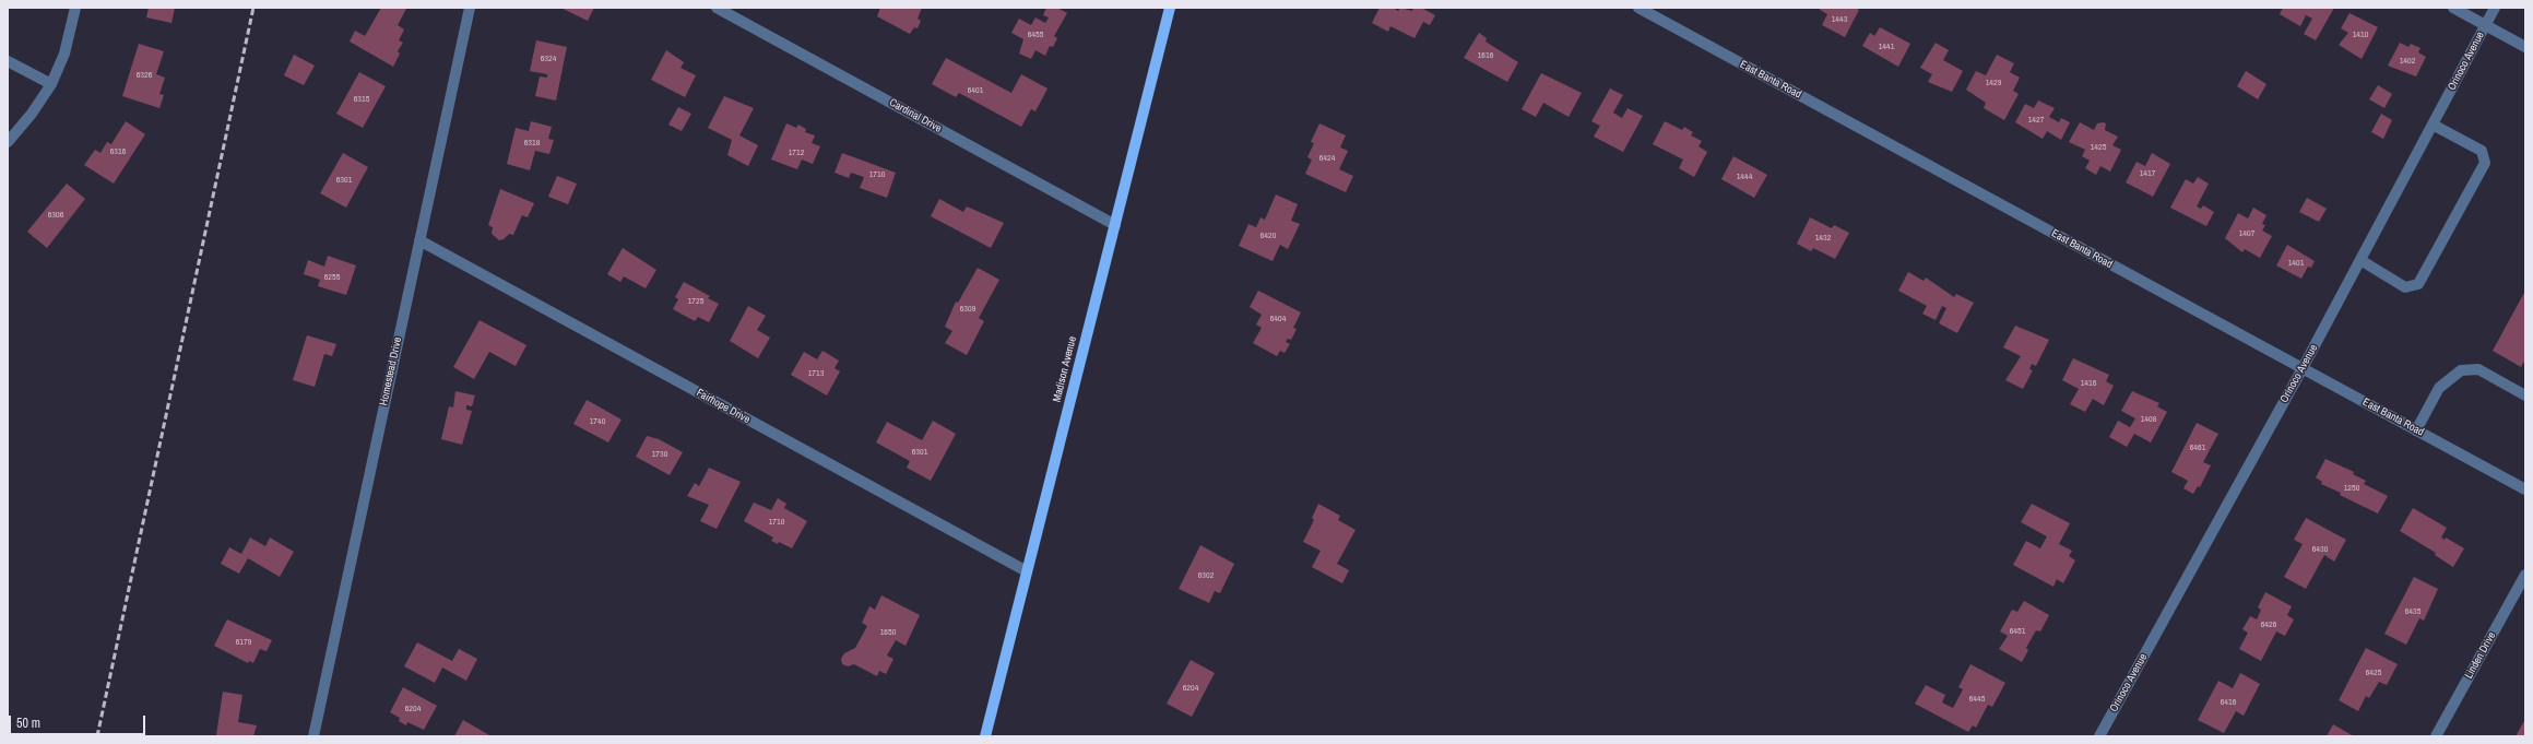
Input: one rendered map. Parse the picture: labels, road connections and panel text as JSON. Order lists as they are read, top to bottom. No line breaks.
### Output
{"streets":{"main road":["Madison Avenue"],"street":["Orinoco Avenue","East Banta Road","Cardinal Drive","Homestead Drive","Fairhope Drive","Linden Drive"]},"crossings":[["Orinoco Avenue","East Banta Road"],["Cardinal Drive","Madison Avenue"],["Madison Avenue","Fairhope Drive"],["Homestead Drive","Fairhope Drive"]],"house_numbers":["1443","6455","1410","1441","1616","6324","1402","6326","1429","6401","6315","1427","6318","1425","6316","1712","6424","1417","1710","1444","6301","6306","1407","6420","1432","1401","6255","1725","6309","6404","1713","1416","1408","1740","6461","6301","1730","1250","1710","6430","6302","6435","6426","6451","1650","6179","6425","6204","6445","6416","6204"],"scale_bar":"50 m"}
